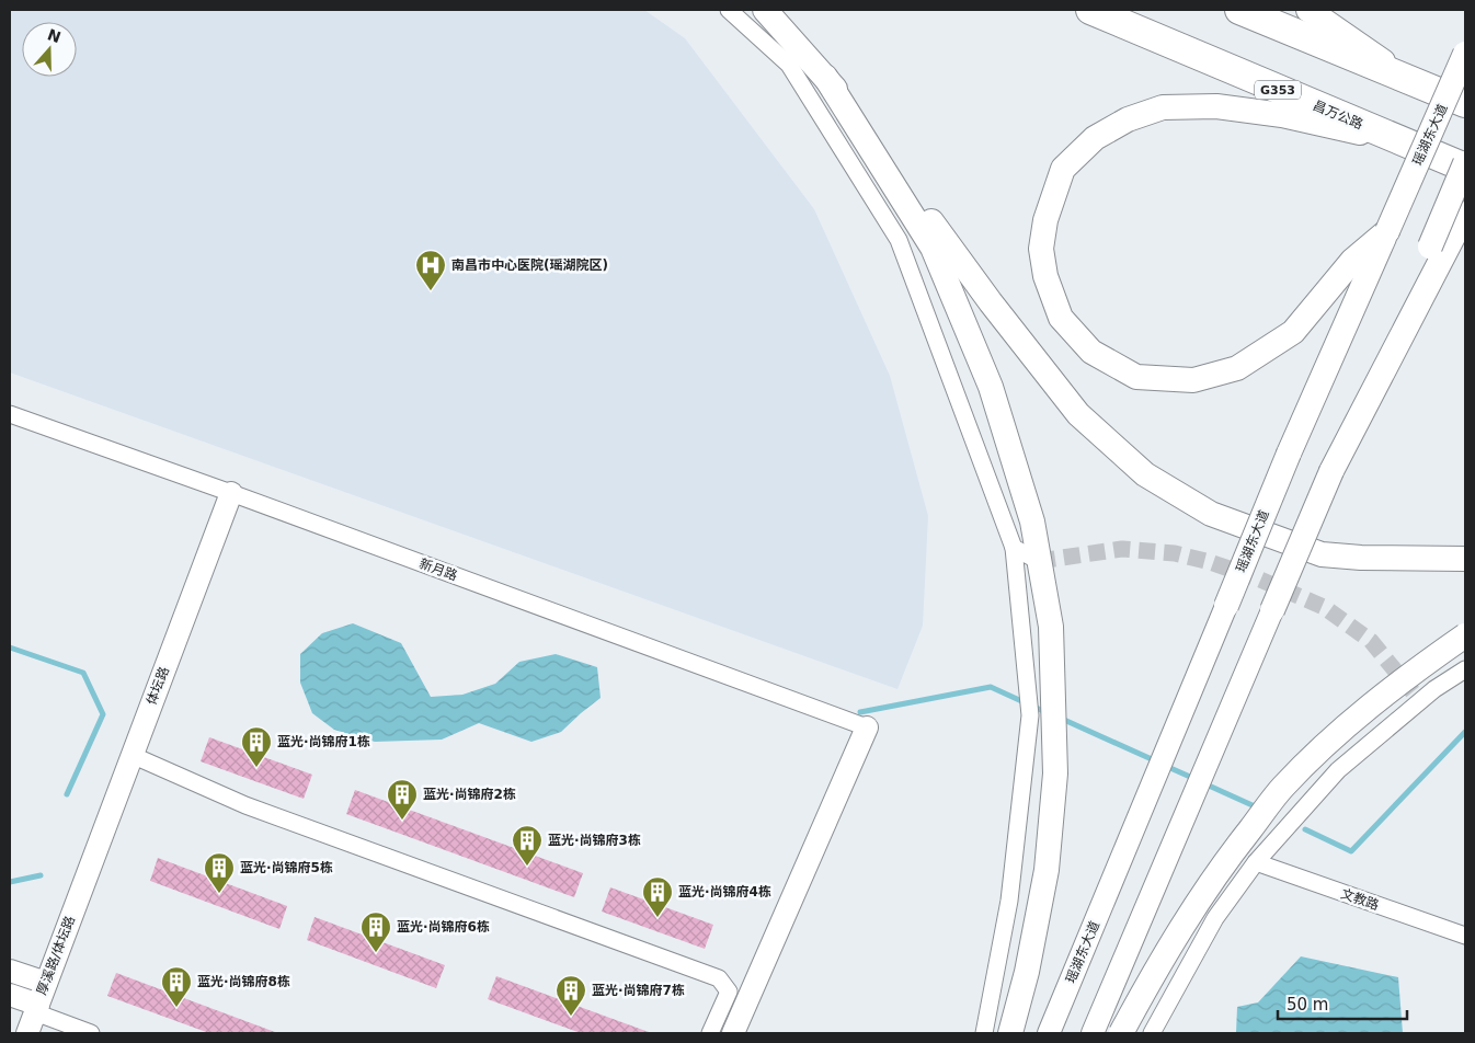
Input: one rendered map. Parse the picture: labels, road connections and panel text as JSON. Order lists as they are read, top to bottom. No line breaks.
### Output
{"streets":{"highway":["G353","昌万公路"],"main road":["瑶湖东大道"],"street":["新月路","体坛路","文教路","厚溪路/体坛路"]},"crossings":[["新月路","体坛路"],["体坛路","厚溪路/体坛路"]],"places":{"hospital":["南昌市中心医院(瑶湖院区)"],"building":["蓝光·尚锦府1栋","蓝光·尚锦府2栋","蓝光·尚锦府3栋","蓝光·尚锦府5栋","蓝光·尚锦府4栋","蓝光·尚锦府6栋","蓝光·尚锦府8栋","蓝光·尚锦府7栋"]},"scale_bar":"50 m","north":"top"}
